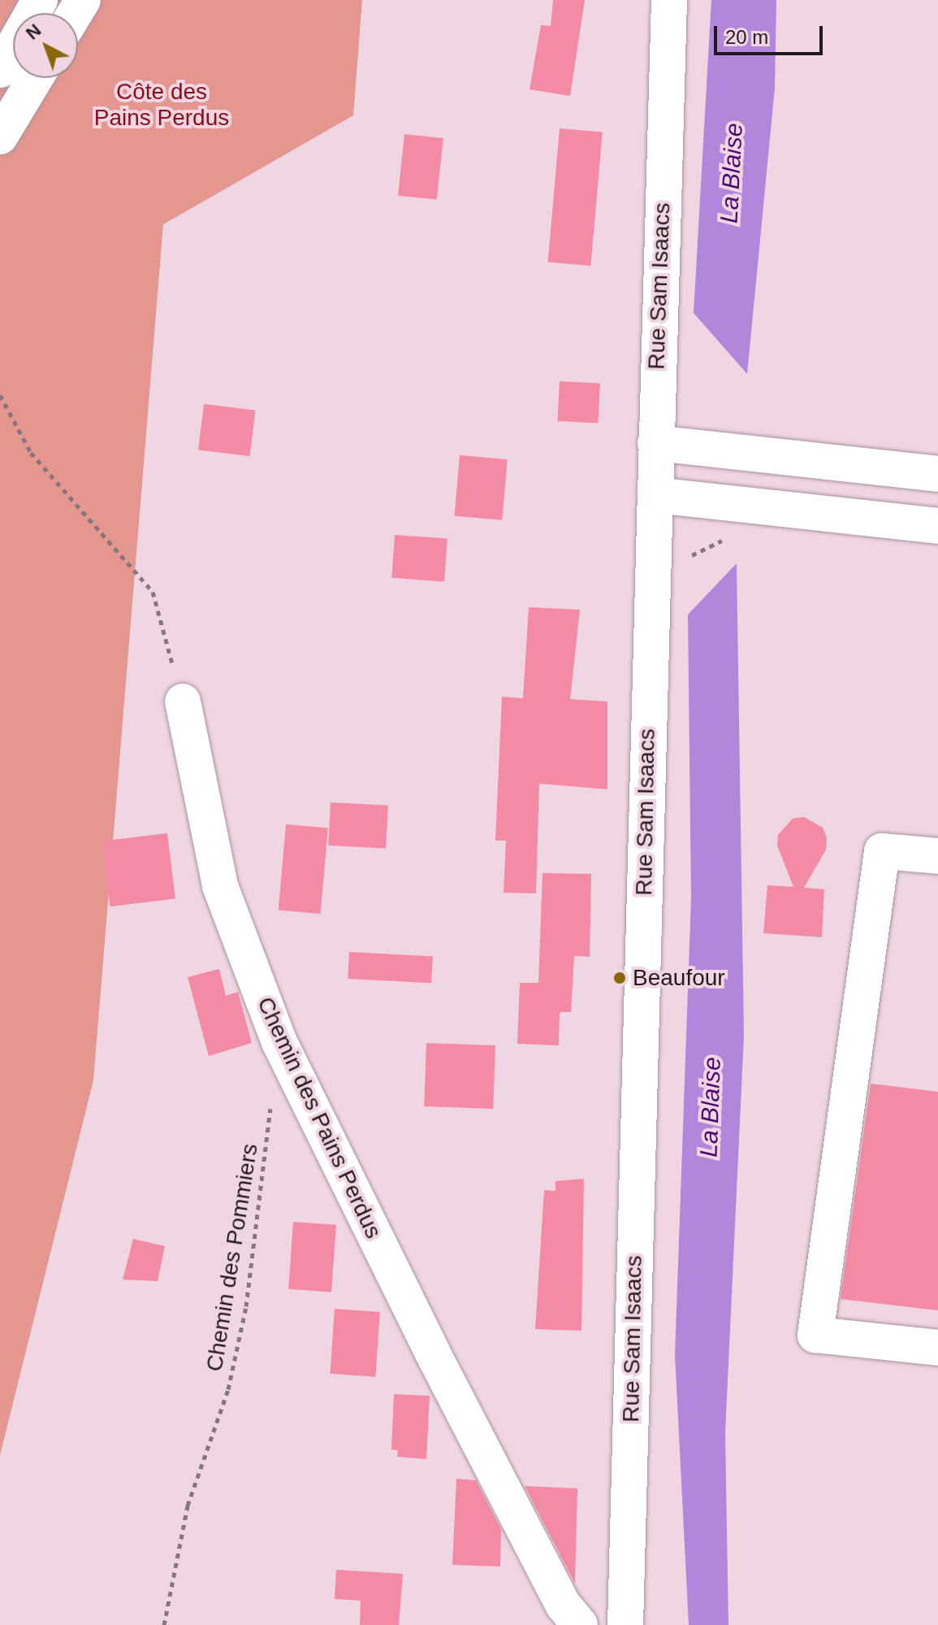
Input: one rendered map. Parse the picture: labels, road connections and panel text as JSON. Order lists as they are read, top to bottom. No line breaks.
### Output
{"streets":{"street":["Rue Sam Isaacs","Chemin des Pains Perdus"],"path":["Chemin des Pommiers"]},"water":["La Blaise"],"parks":["Côte des Pains Perdus"],"places":["Beaufour"],"scale_bar":"20 m","north":"top left"}
